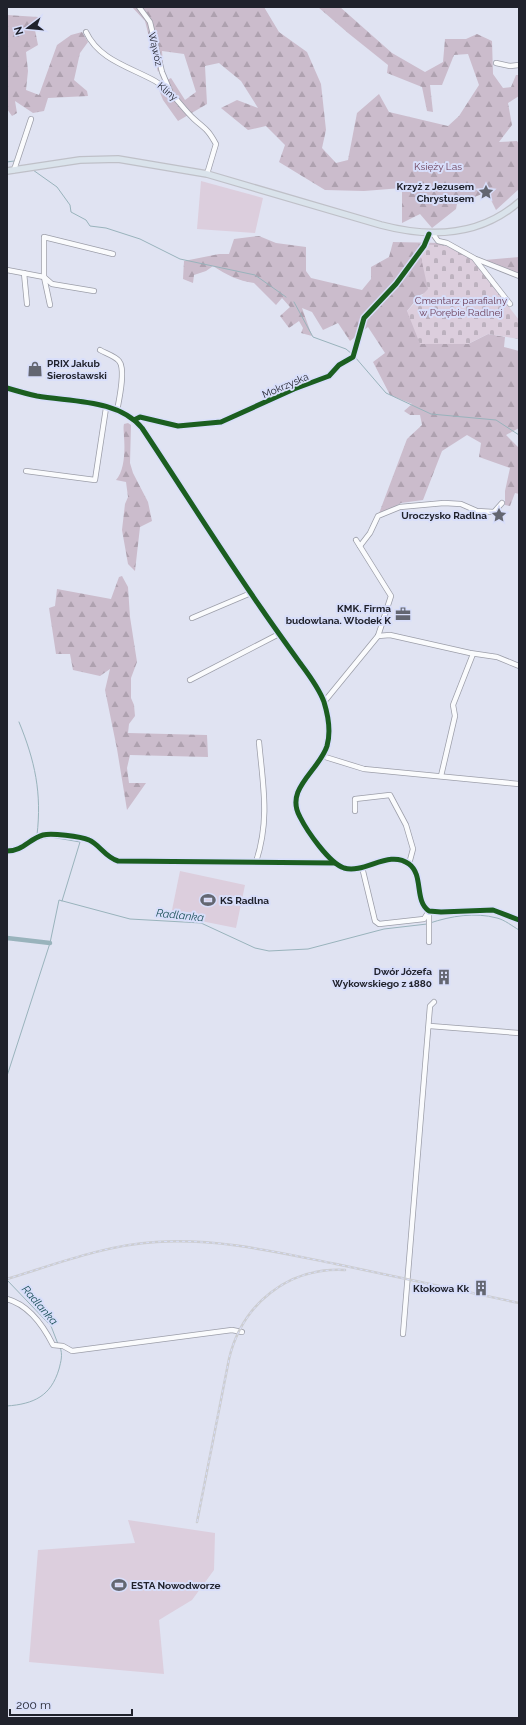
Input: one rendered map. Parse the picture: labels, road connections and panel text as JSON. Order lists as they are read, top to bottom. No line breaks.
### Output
{"streets":{"street":["Wąwóz","Kliny","Mokrzyska"]},"crossings":[["Wąwóz","Kliny"]],"water":["Radlanka"],"parks":["Księży Las","Cmentarz parafialny w Porębie Radlnej"],"places":{"place":["Krzyż z Jezusem Chrystusem","Uroczysko Radlna"],"shop":["PRIX Jakub Sierosławski"],"office":["KMK. Firma budowlana. Włodek K"],"sports":["KS Radlna","ESTA Nowodworze"],"building":["Dwór Józefa Wykowskiego z 1880","Kłokowa Kk"]},"scale_bar":"200 m","north":"left"}
